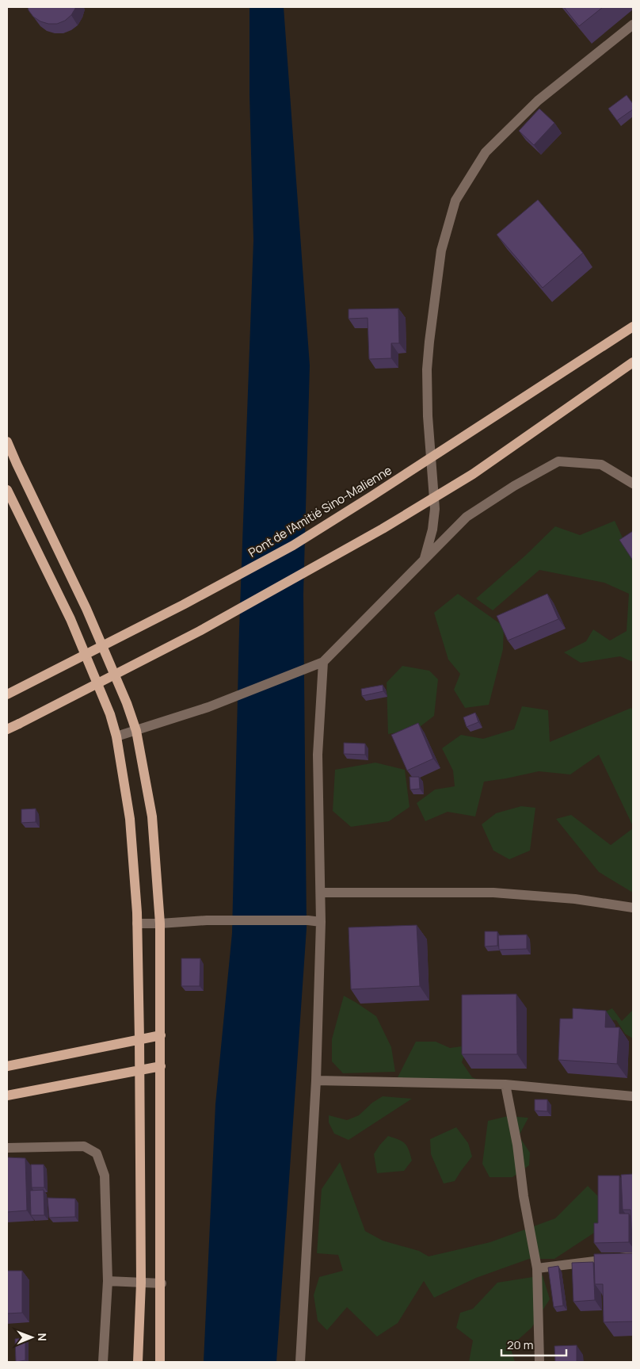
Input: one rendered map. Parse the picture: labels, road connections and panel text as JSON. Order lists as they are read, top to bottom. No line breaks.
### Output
{"streets":{"main road":["Pont de l'Amitié Sino-Malienne"]},"scale_bar":"20 m","north":"right"}
